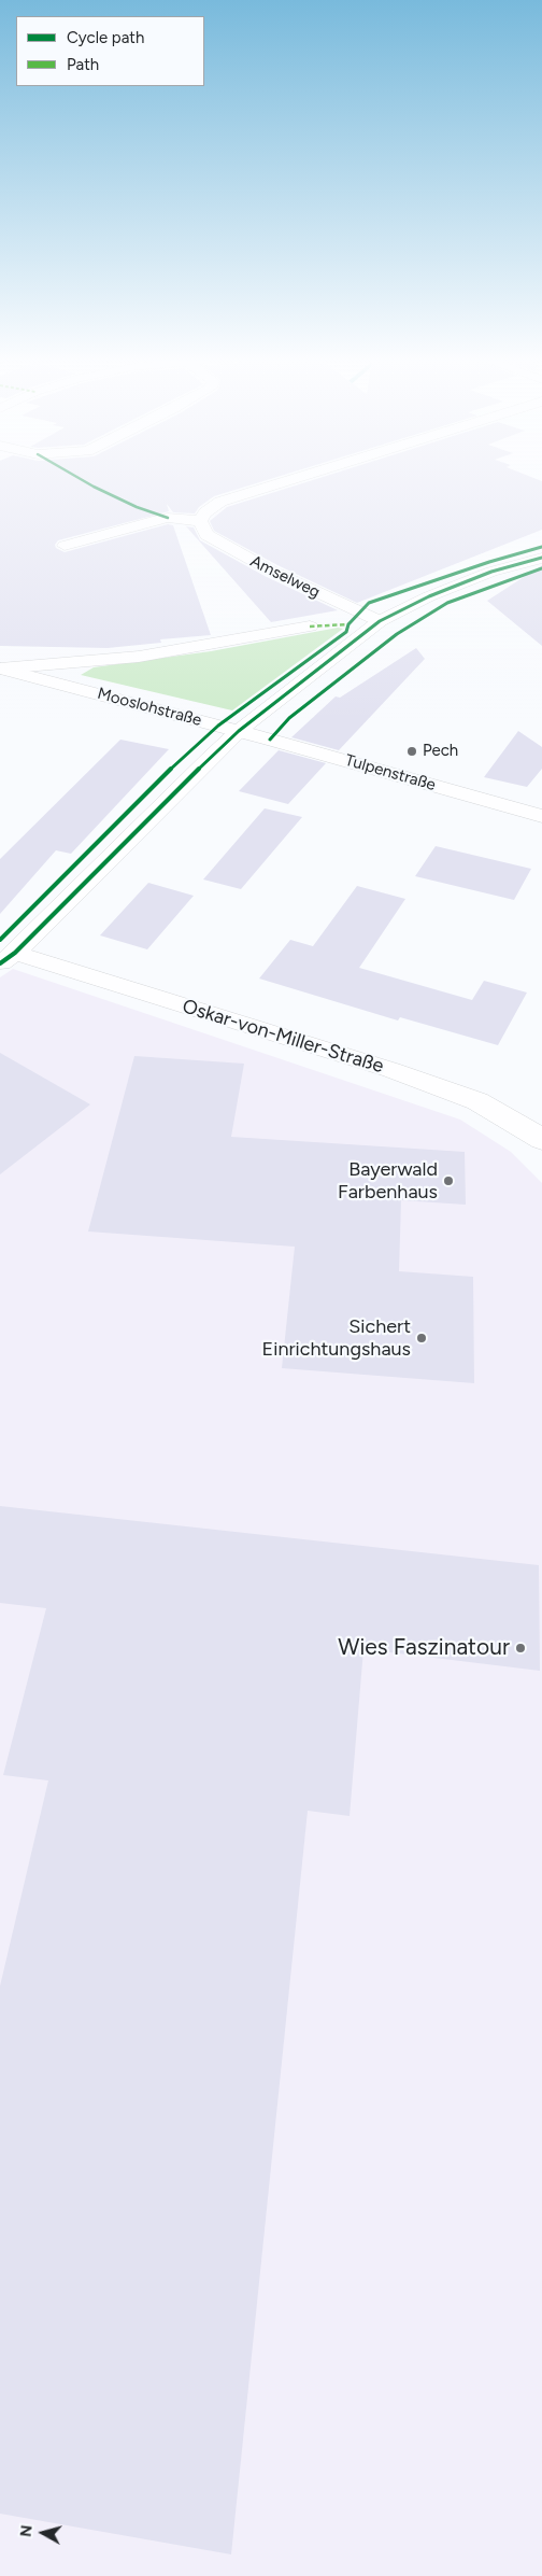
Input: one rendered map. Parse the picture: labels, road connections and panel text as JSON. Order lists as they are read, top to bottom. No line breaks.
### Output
{"streets":{"street":["Amselweg","Mooslohstraße","Tulpenstraße","Oskar-von-Miller-Straße"]},"crossings":[["Mooslohstraße","Tulpenstraße"]],"places":["Pech","Bayerwald Farbenhaus","Sichert Einrichtungshaus","Wies Faszinatour"],"legend":["Cycle path","Path"],"north":"left"}
